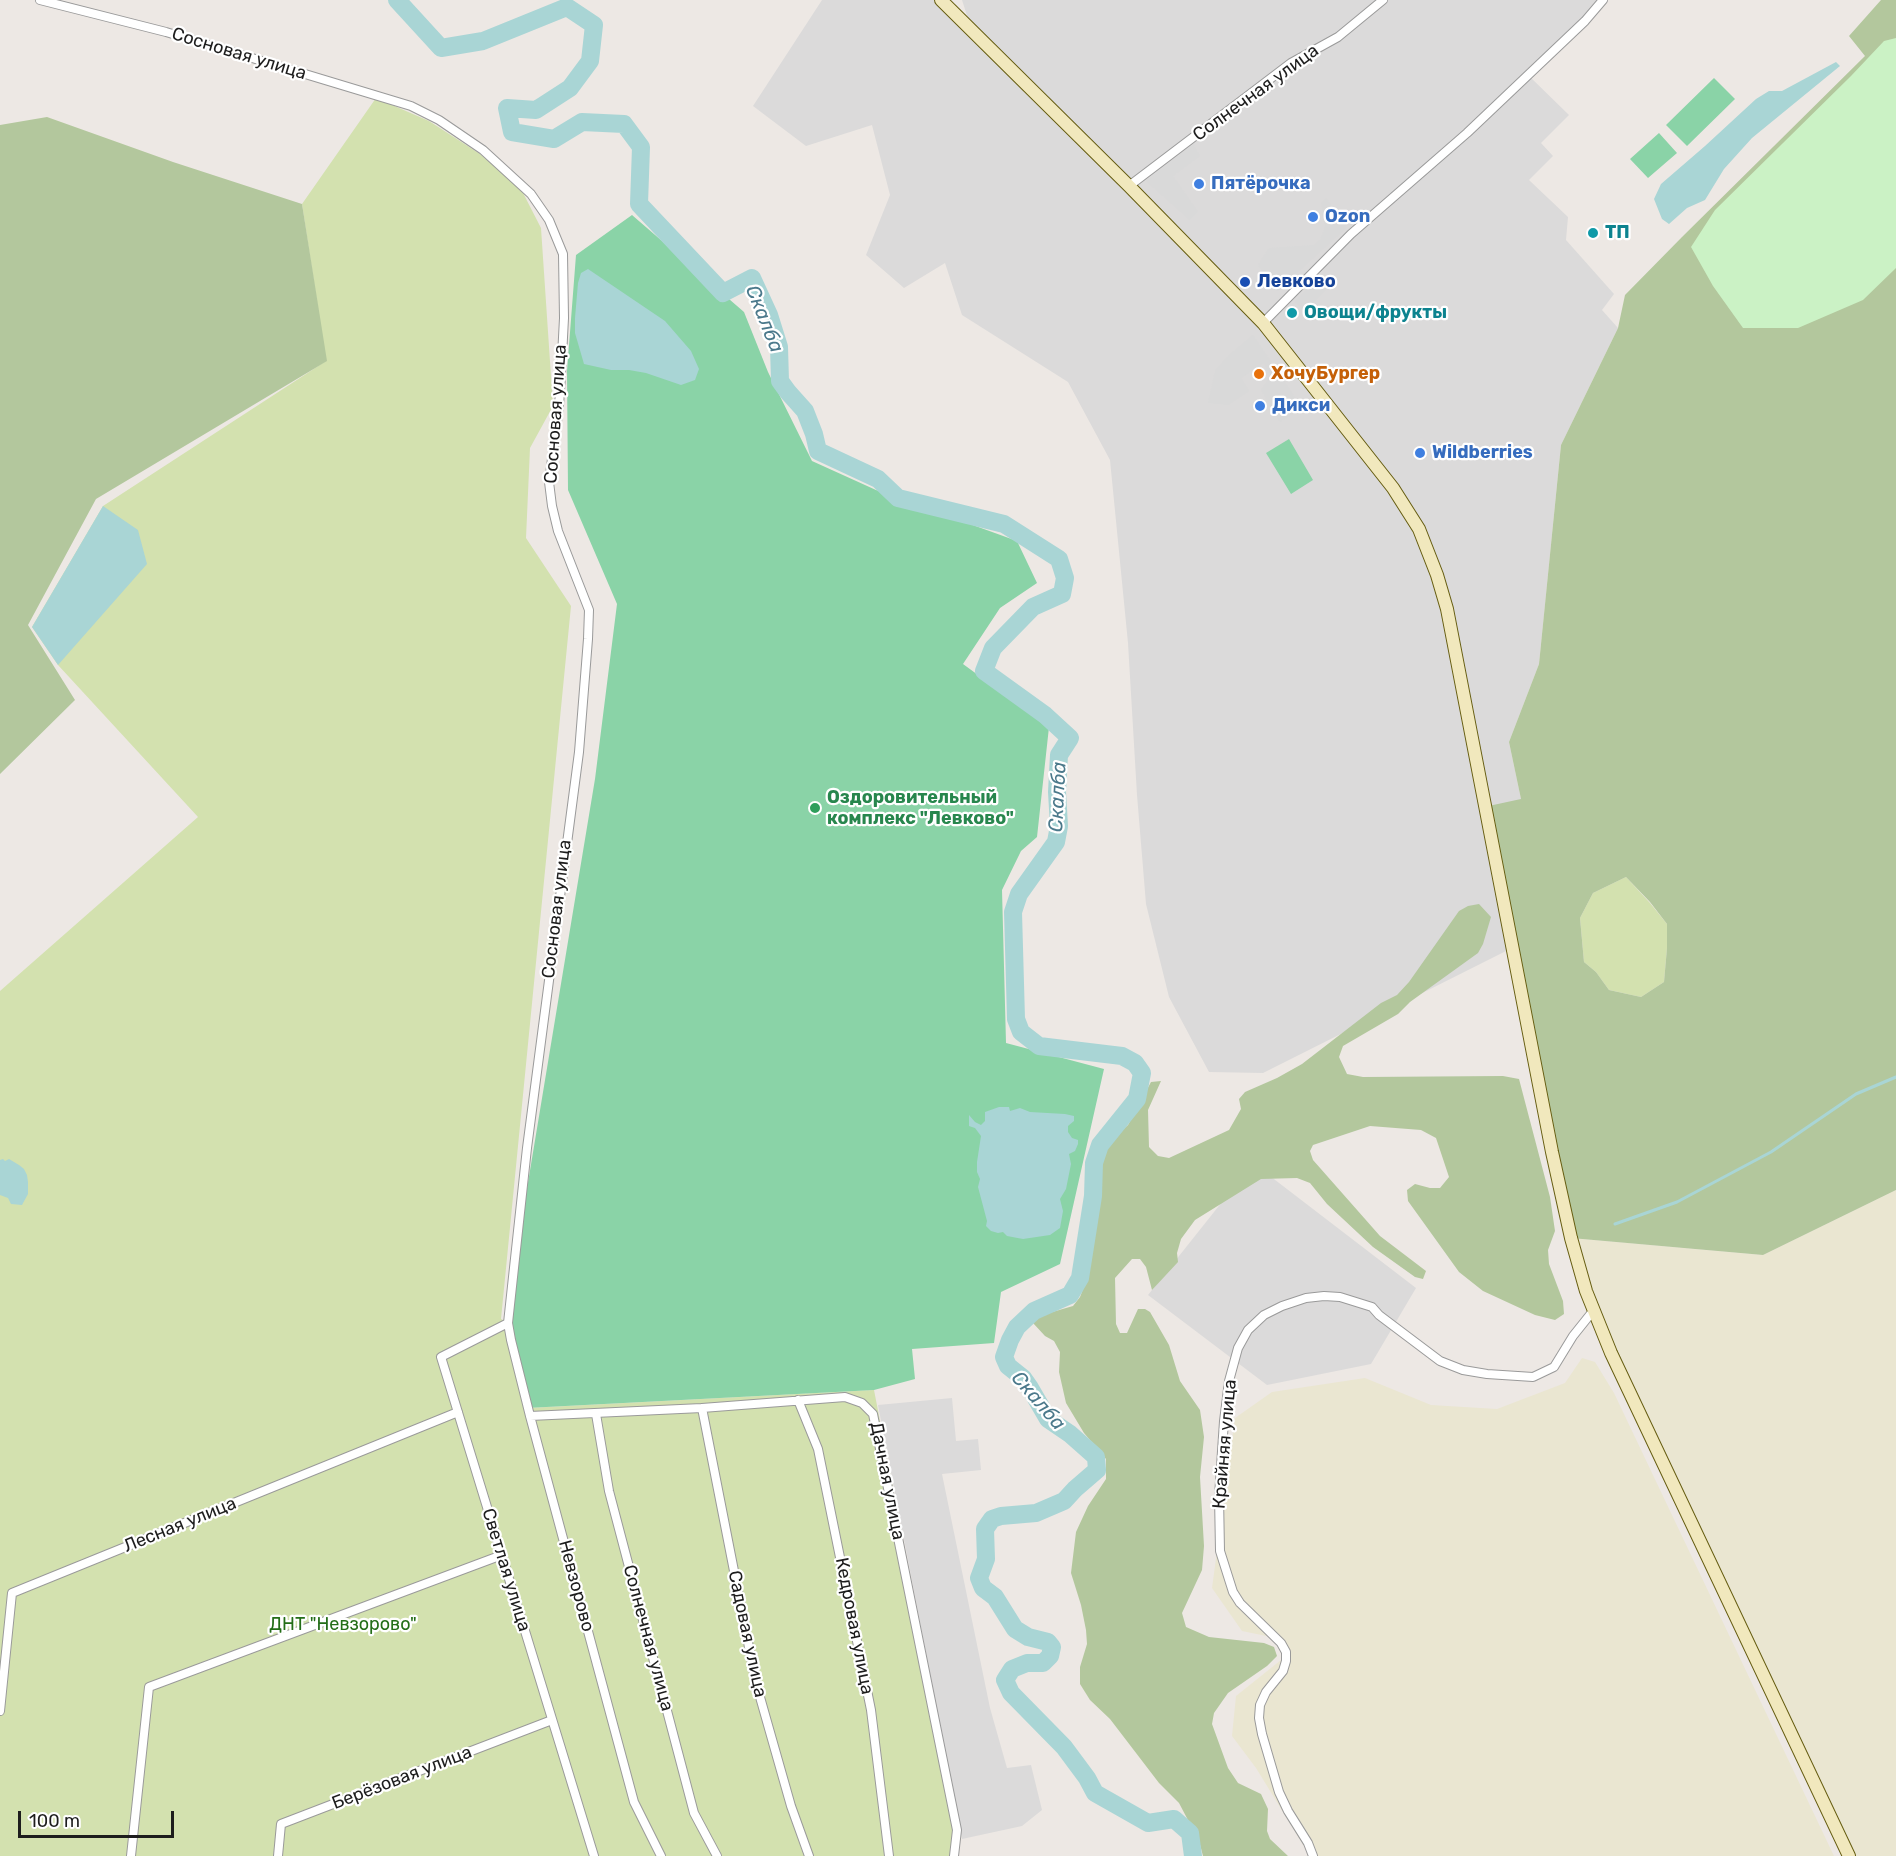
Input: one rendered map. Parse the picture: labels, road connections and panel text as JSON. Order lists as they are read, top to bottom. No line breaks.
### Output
{"streets":{"street":["Сосновая улица","Солнечная улица","Крайняя улица","Дачная улица","Лесная улица","Светлая улица","Невзорово","Кедровая улица","Садовая улица","Берёзовая улица"]},"crossings":[["Сосновая улица","Невзорово"],["Солнечная улица","Дачная улица"],["Дачная улица","Невзорово"],["Дачная улица","Кедровая улица"],["Дачная улица","Садовая улица"],["Лесная улица","Светлая улица"],["Светлая улица","Невзорово"],["Светлая улица","Берёзовая улица"]],"water":["Скалба"],"parks":["ДНТ \"Невзорово\""],"places":["Пятёрочка","Ozon","ТП","Левково","Овощи/фрукты","ХочуБургер","Дикси","Wildberries","Оздоровительный комплекс \"Левково\""],"scale_bar":"100 m"}
